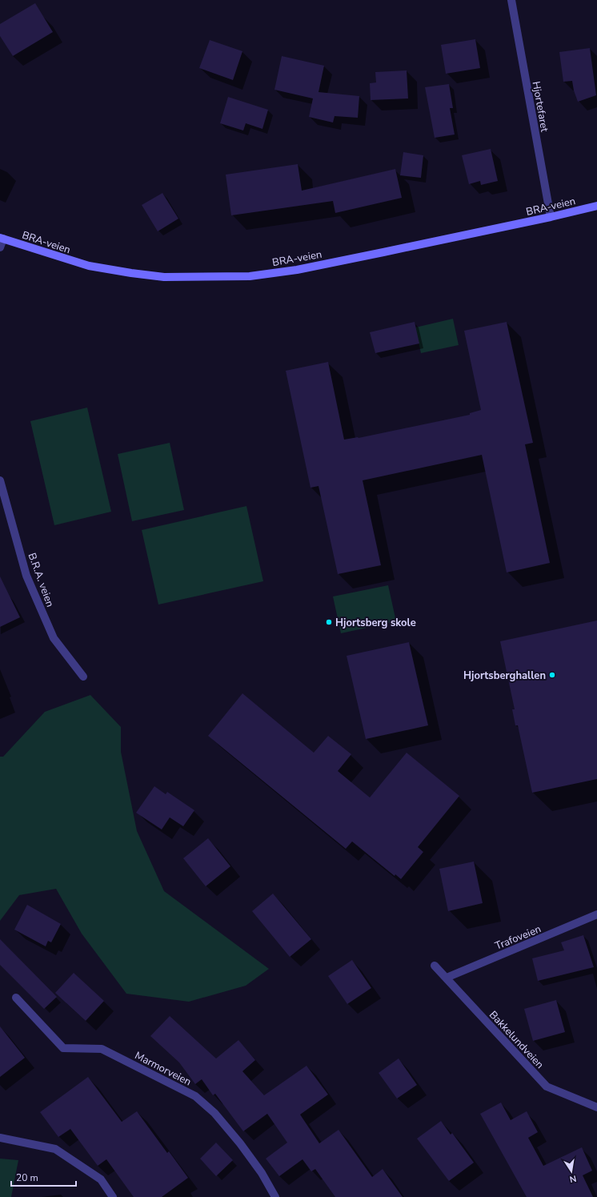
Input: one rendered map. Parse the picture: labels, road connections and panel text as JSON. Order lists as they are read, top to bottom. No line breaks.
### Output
{"streets":{"main road":["BRA-veien"],"street":["Hjortefaret","B.R.A. veien","Trafoveien","Bakkelundveien","Marmorveien"]},"crossings":[["Hjortefaret","BRA-veien"],["Trafoveien","Bakkelundveien"]],"places":["Hjortsberg skole","Hjortsberghallen"],"scale_bar":"20 m","north":"bottom"}
